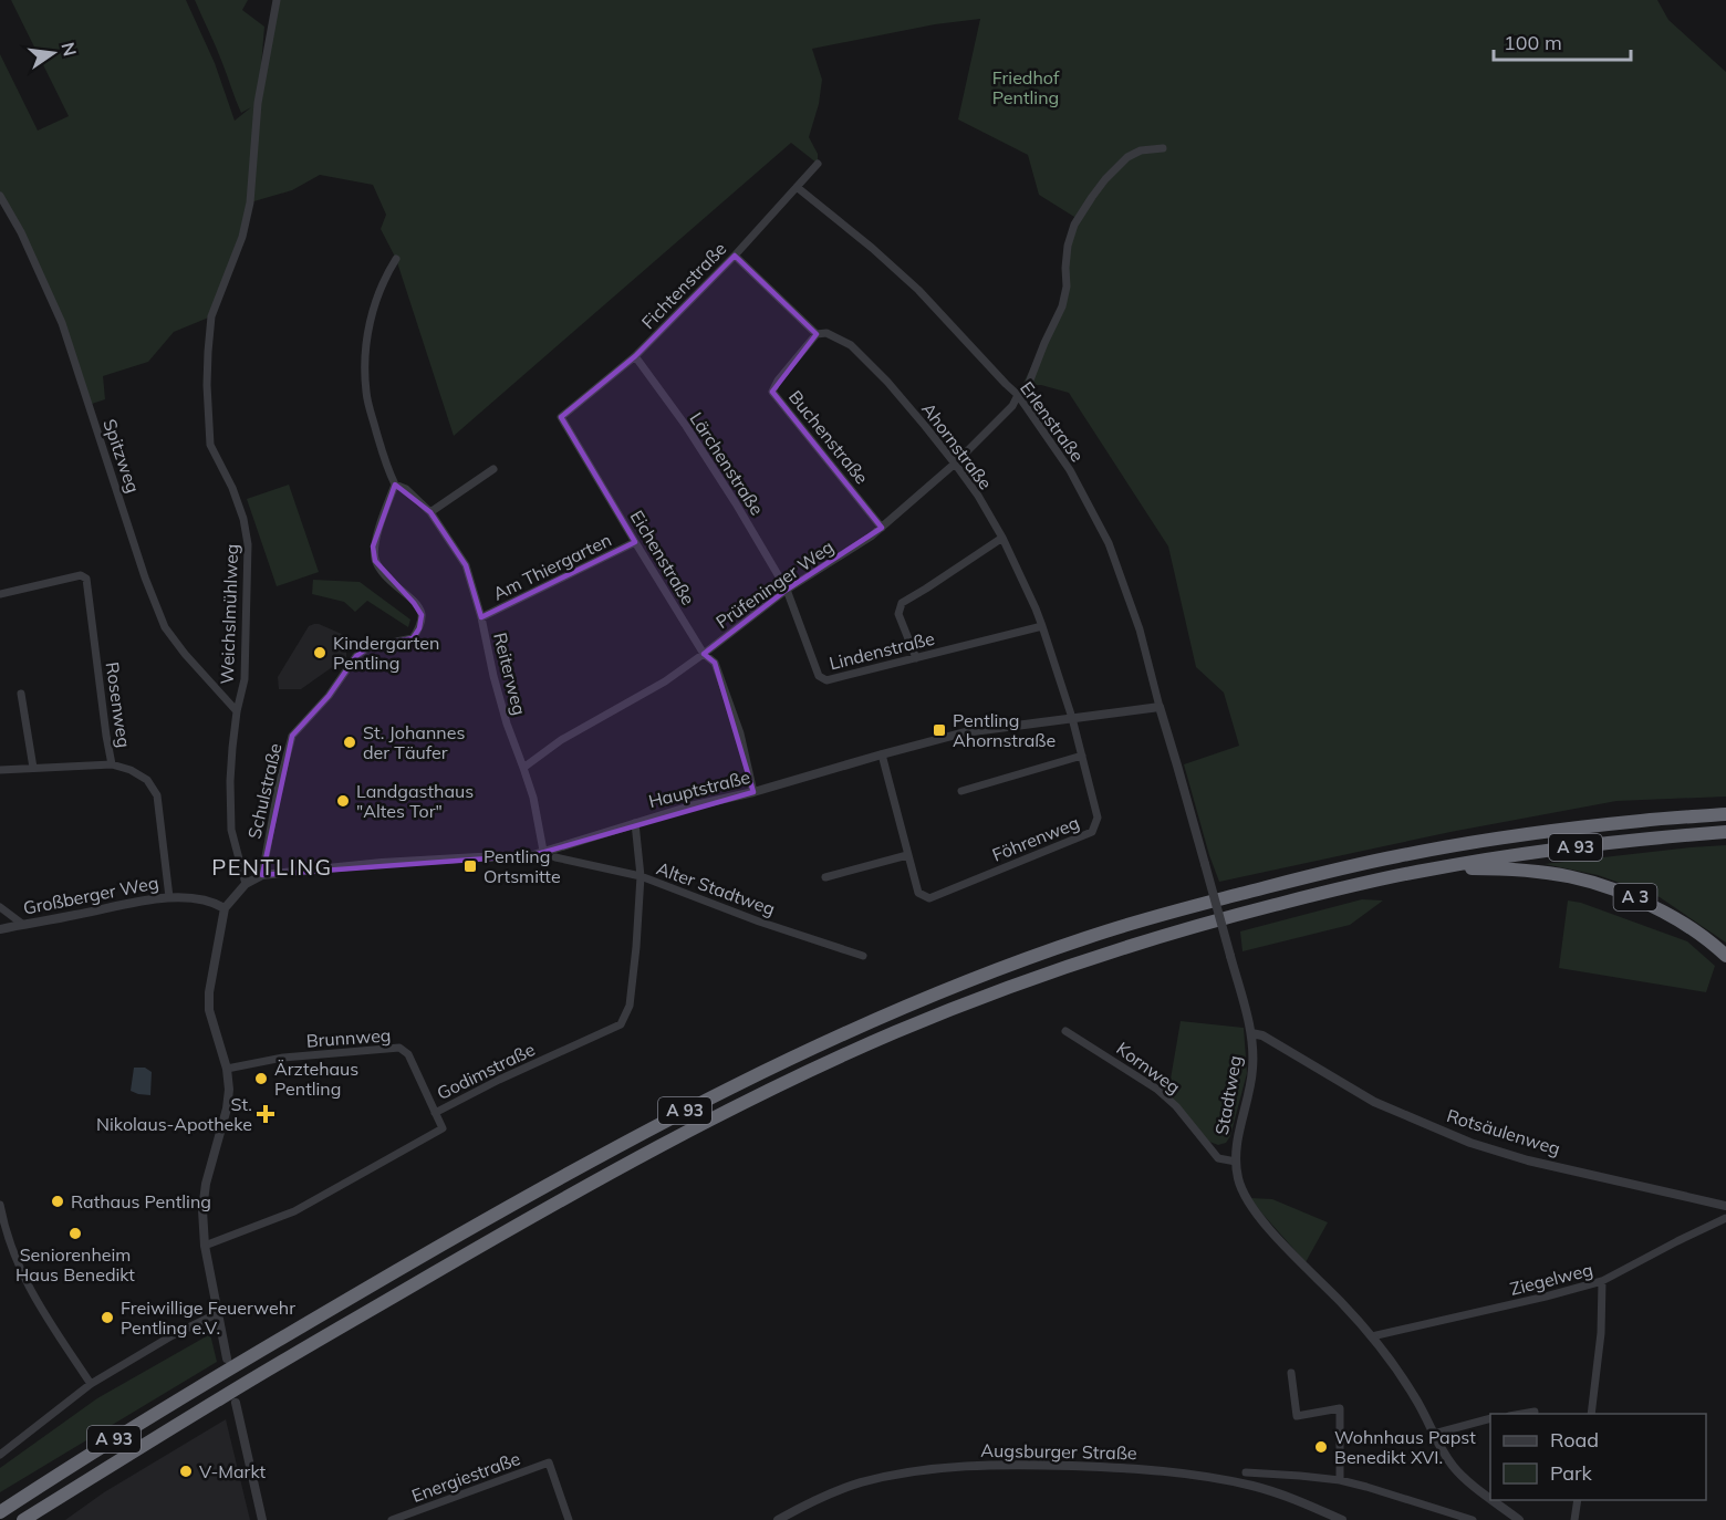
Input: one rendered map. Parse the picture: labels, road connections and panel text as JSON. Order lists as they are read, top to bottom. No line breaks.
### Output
{"streets":{"highway":["A 93","A 3"],"street":["Fichtenstraße","Erlenstraße","Buchenstraße","Ahornstraße","Spitzweg","Lärchenstraße","Eichenstraße","Am Thiergarten","Prüfeninger Weg","Weichslmühlweg","Lindenstraße","Reiterweg","Rosenweg","Hauptstraße","Schulstraße","Föhrenweg","Alter Stadtweg","Großberger Weg","Brunnweg","Kornweg","Godimstraße","Stadtweg","Rotsäulenweg","Ziegelweg","Augsburger Straße","Energiestraße"]},"crossings":[["Fichtenstraße","Erlenstraße"],["Fichtenstraße","Ahornstraße"],["Fichtenstraße","Lärchenstraße"],["Fichtenstraße","Eichenstraße"],["Erlenstraße","Prüfeninger Weg"],["Erlenstraße","Hauptstraße"],["Erlenstraße","Stadtweg"],["Buchenstraße","Ahornstraße"],["Buchenstraße","Prüfeninger Weg"],["Ahornstraße","Prüfeninger Weg"],["Ahornstraße","Lindenstraße"],["Ahornstraße","Hauptstraße"],["Ahornstraße","Föhrenweg"],["Spitzweg","Weichslmühlweg"],["Lärchenstraße","Prüfeninger Weg"],["Lärchenstraße","Lindenstraße"],["Eichenstraße","Am Thiergarten"],["Eichenstraße","Prüfeninger Weg"],["Eichenstraße","Hauptstraße"],["Am Thiergarten","Reiterweg"],["Prüfeninger Weg","Lindenstraße"],["Prüfeninger Weg","Reiterweg"],["Weichslmühlweg","Hauptstraße"],["Reiterweg","Hauptstraße"],["Reiterweg","Schulstraße"],["Rosenweg","Großberger Weg"],["Hauptstraße","Schulstraße"],["Hauptstraße","Föhrenweg"],["Hauptstraße","Godimstraße"],["Hauptstraße","Stadtweg"],["A 93","A 3"],["Alter Stadtweg","Godimstraße"],["Brunnweg","Godimstraße"],["Kornweg","Stadtweg"],["Stadtweg","Rotsäulenweg"],["Stadtweg","Ziegelweg"]],"districts":["PENTLING"],"parks":["Friedhof Pentling"],"places":{"other":["Kindergarten Pentling","St. Johannes der Täufer","Landgasthaus \"Altes Tor\"","Ärztehaus Pentling","Rathaus Pentling","Seniorenheim Haus Benedikt","Freiwillige Feuerwehr Pentling e.V.","Wohnhaus Papst Benedikt XVI.","V-Markt"],"transit":["Pentling Ahornstraße","Pentling Ortsmitte"],"health":["St. Nikolaus-Apotheke"]},"legend":["Road","Park"],"scale_bar":"100 m","north":"right"}
